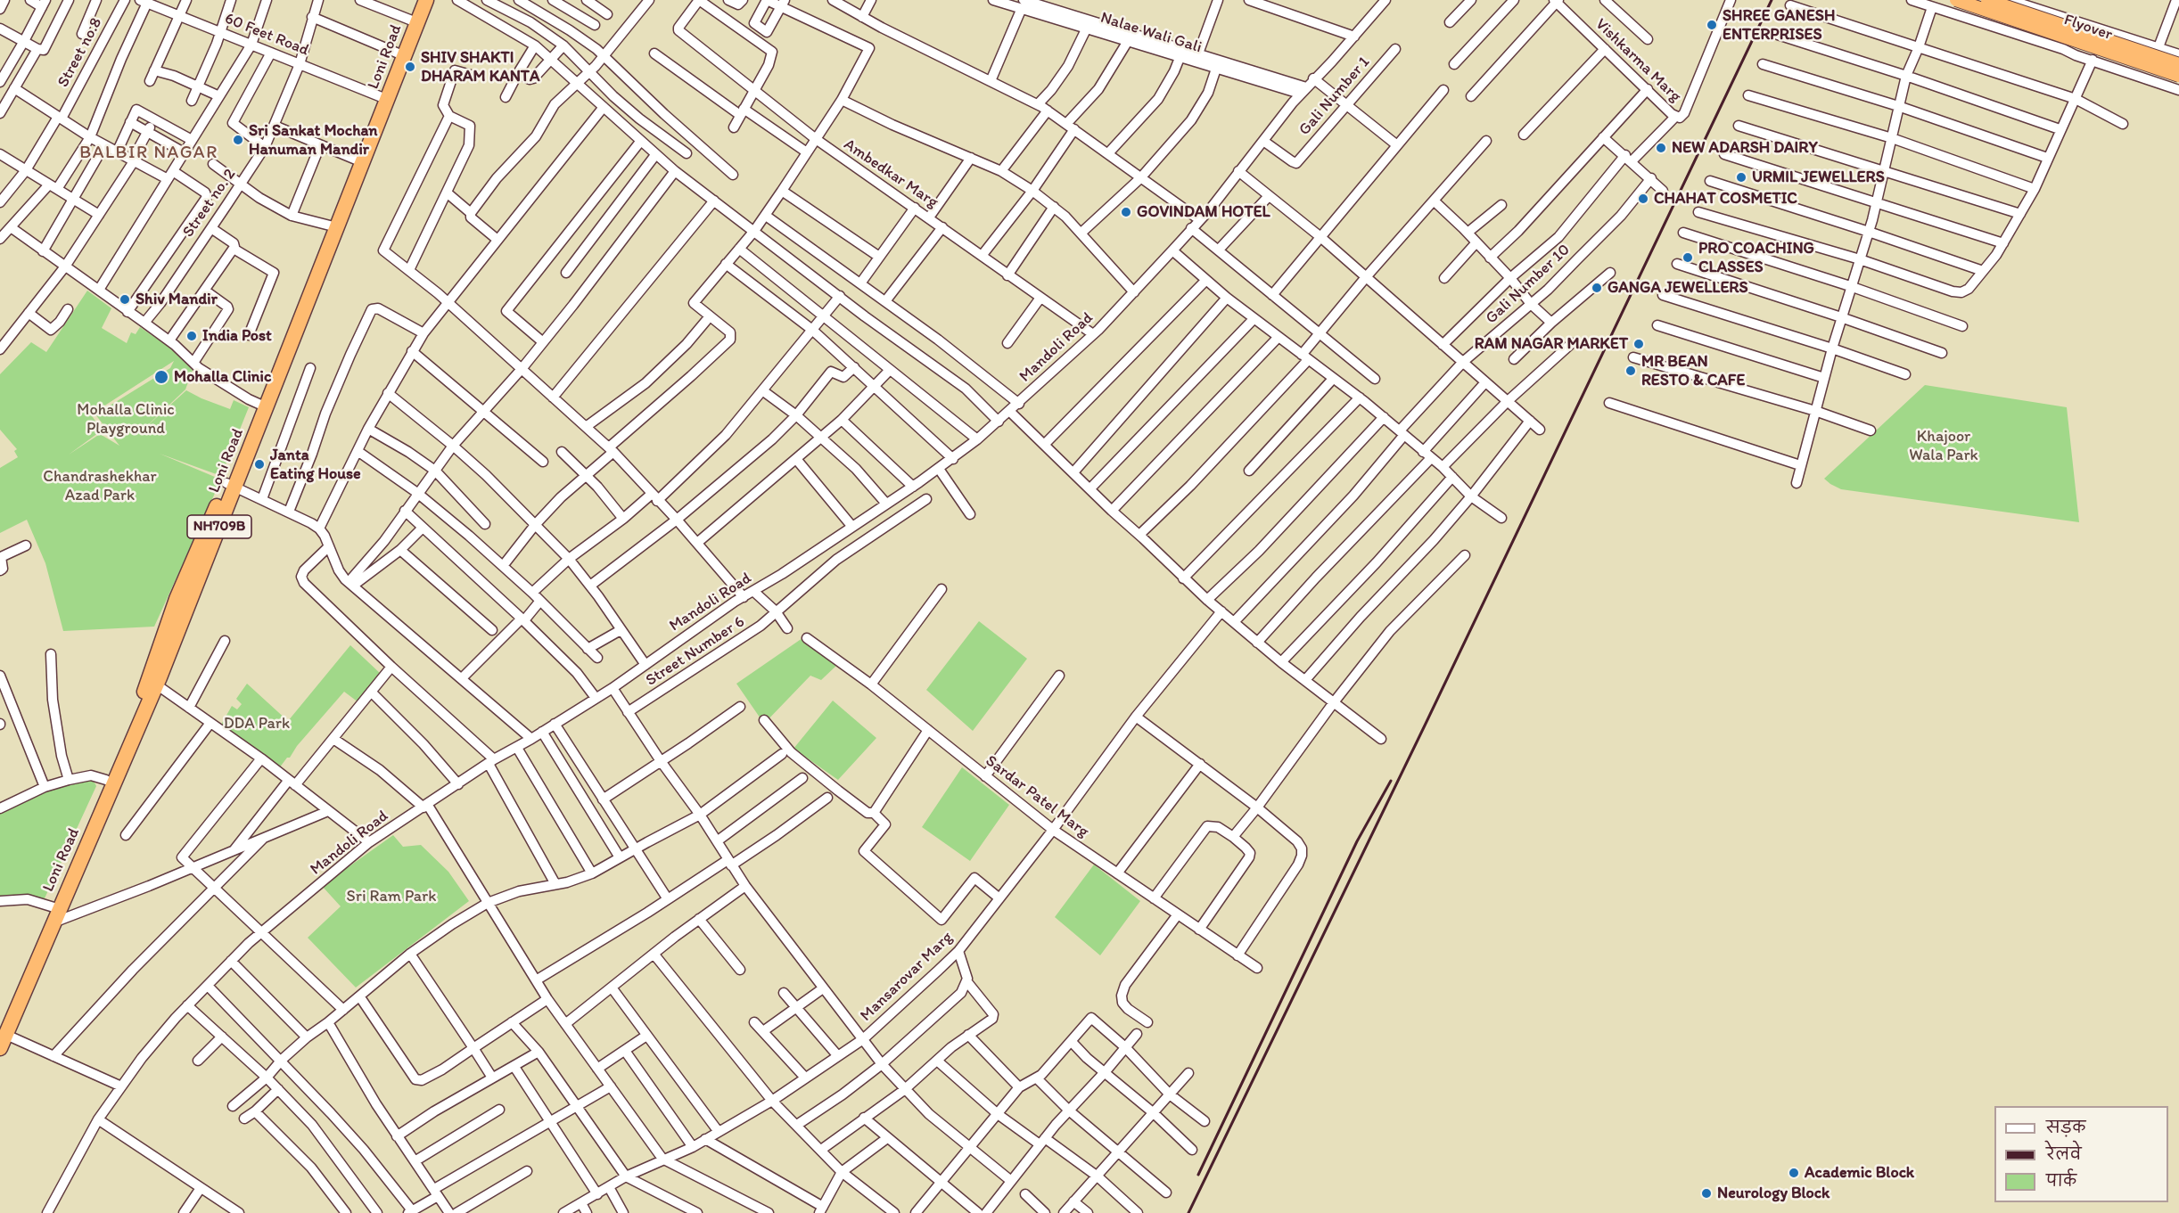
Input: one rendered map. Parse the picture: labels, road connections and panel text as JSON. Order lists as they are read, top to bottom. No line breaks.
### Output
{"streets":{"highway":["Loni Road","NH709B"],"main road":["Flyover"],"street":["Nalae Wali Gali","60 Feet Road","Street no.8","Vishkarma Marg","Gali Number 1","Ambedkar Marg","Street no. 2","Gali Number 10","Mandoli Road","Street Number 6","Sardar Patel Marg","Mansarovar Marg"]},"crossings":[["Nalae Wali Gali","Mandoli Road"],["60 Feet Road","Loni Road"],["60 Feet Road","Street no. 2"],["Gali Number 1","Mandoli Road"],["Ambedkar Marg","Mandoli Road"],["Sardar Patel Marg","Mansarovar Marg"]],"districts":["BALBIR NAGAR"],"parks":["Mohalla Clinic Playground","Khajoor Wala Park","Chandrashekhar Azad Park","DDA Park","Sri Ram Park"],"places":["SHREE GANESH ENTERPRISES","SHIV SHAKTI DHARAM KANTA","Sri Sankat Mochan Hanuman Mandir","NEW ADARSH DAIRY","URMIL JEWELLERS","CHAHAT COSMETIC","GOVINDAM HOTEL","PRO COACHING CLASSES","GANGA JEWELLERS","Shiv Mandir","India Post","RAM NAGAR MARKET","MR BEAN RESTO & CAFE","Mohalla Clinic","Janta Eating House","Academic Block","Neurology Block"],"legend":["सड़क","रेलवे","पार्क"]}
